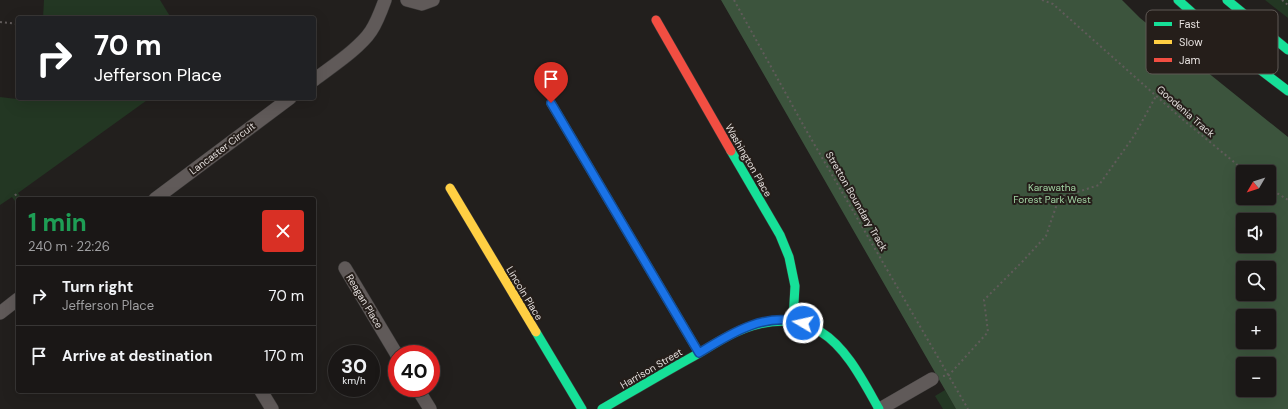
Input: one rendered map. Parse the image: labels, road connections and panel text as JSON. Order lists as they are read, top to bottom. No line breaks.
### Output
{"streets":{"main road":["Washington Place","Lincoln Place","Harrison Street"],"street":["Lancaster Circuit","Reagan Place"],"path":["Goodenia Track","Stretton Boundary Track"]},"crossings":[["Washington Place","Harrison Street"]],"parks":["Karawatha Forest Park West"],"legend":["Fast","Slow","Jam"],"north":"bottom left","page":{"turn":["70 m","Jefferson Place"],"map_buttons":["+","−"],"heading":["1 min","240 m · 22:26"],"list":[{"name":"Turn right","note":"Jefferson Place","value":"70 m"},{"name":"Arrive at destination","value":"170 m"}],"speed":"30 km/h","limit":"40"}}
